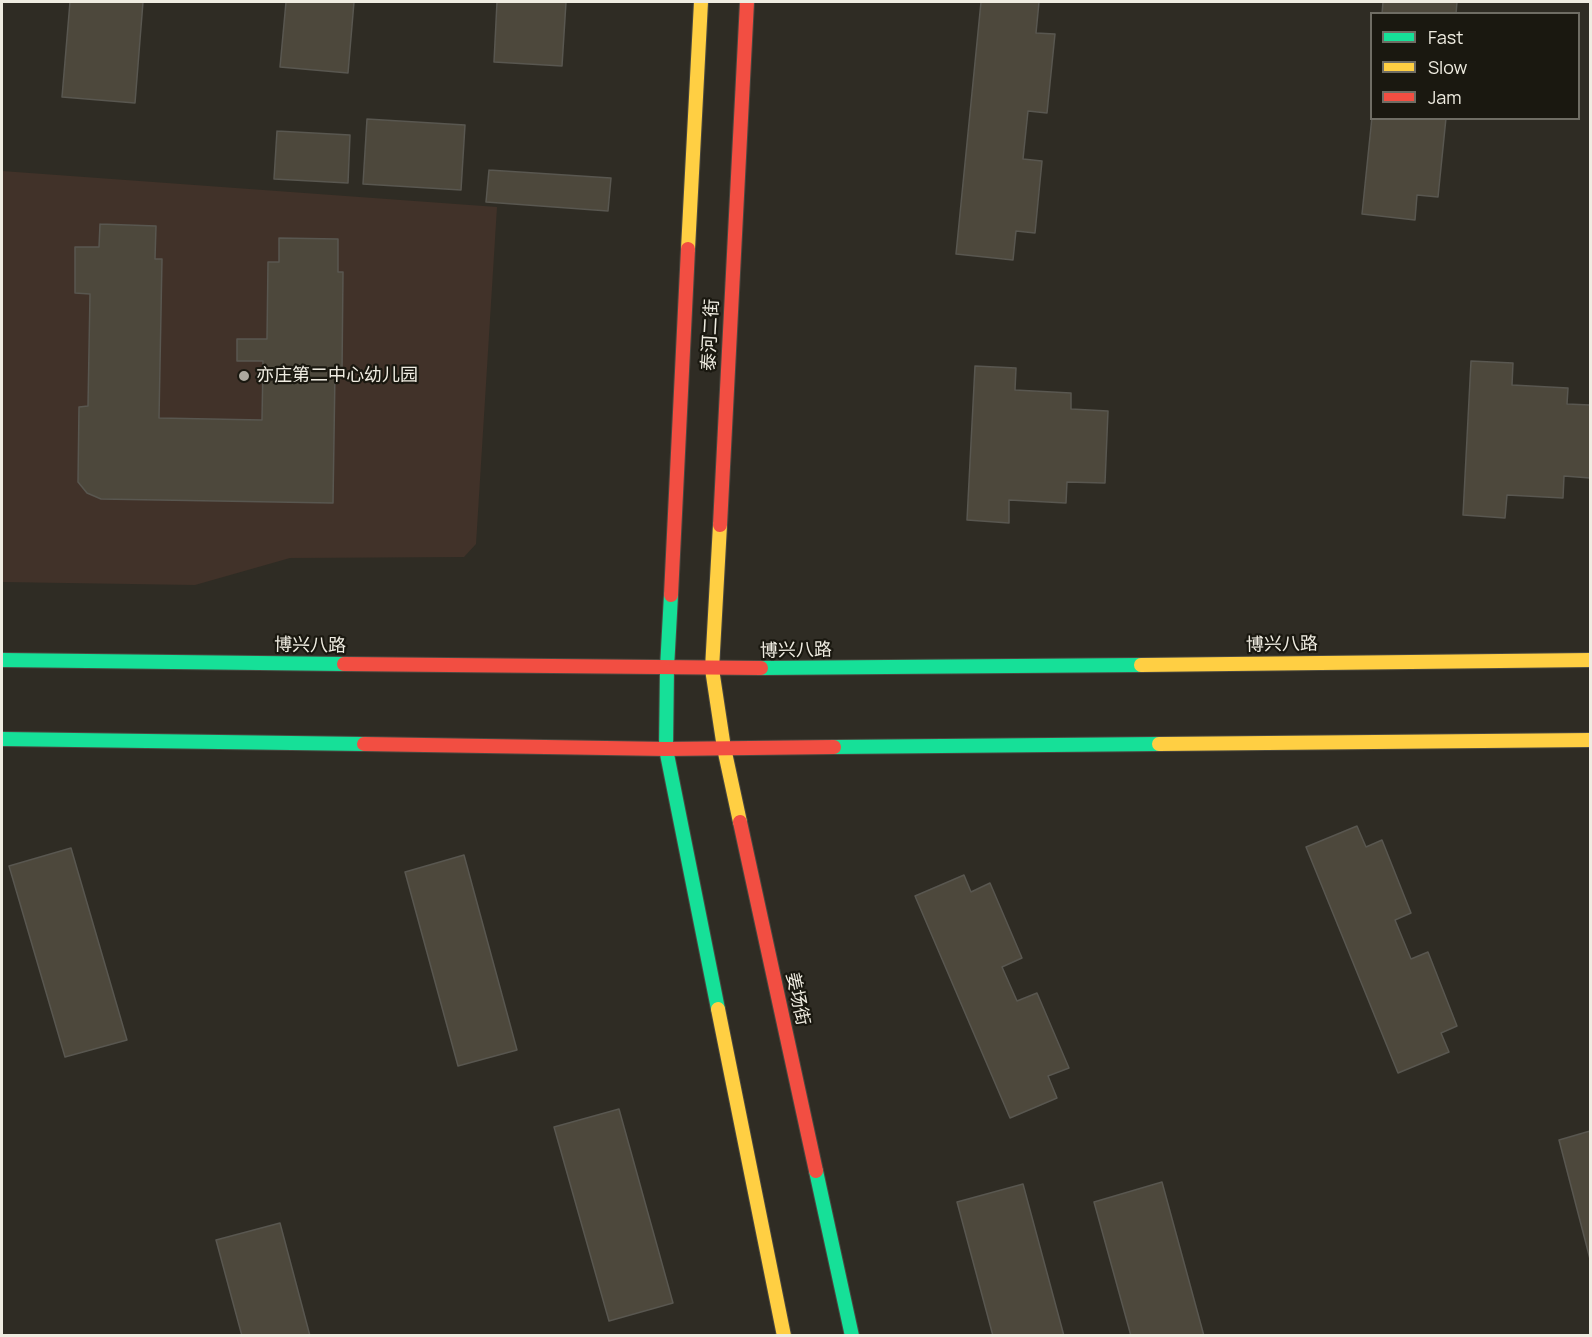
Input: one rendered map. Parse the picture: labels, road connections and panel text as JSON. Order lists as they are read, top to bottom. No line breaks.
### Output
{"streets":{"street":["泰河二街","博兴八路","姜场街"]},"crossings":[["泰河二街","博兴八路"],["泰河二街","姜场街"],["博兴八路","姜场街"]],"places":["亦庄第二中心幼儿园"],"legend":["Fast","Slow","Jam"]}
